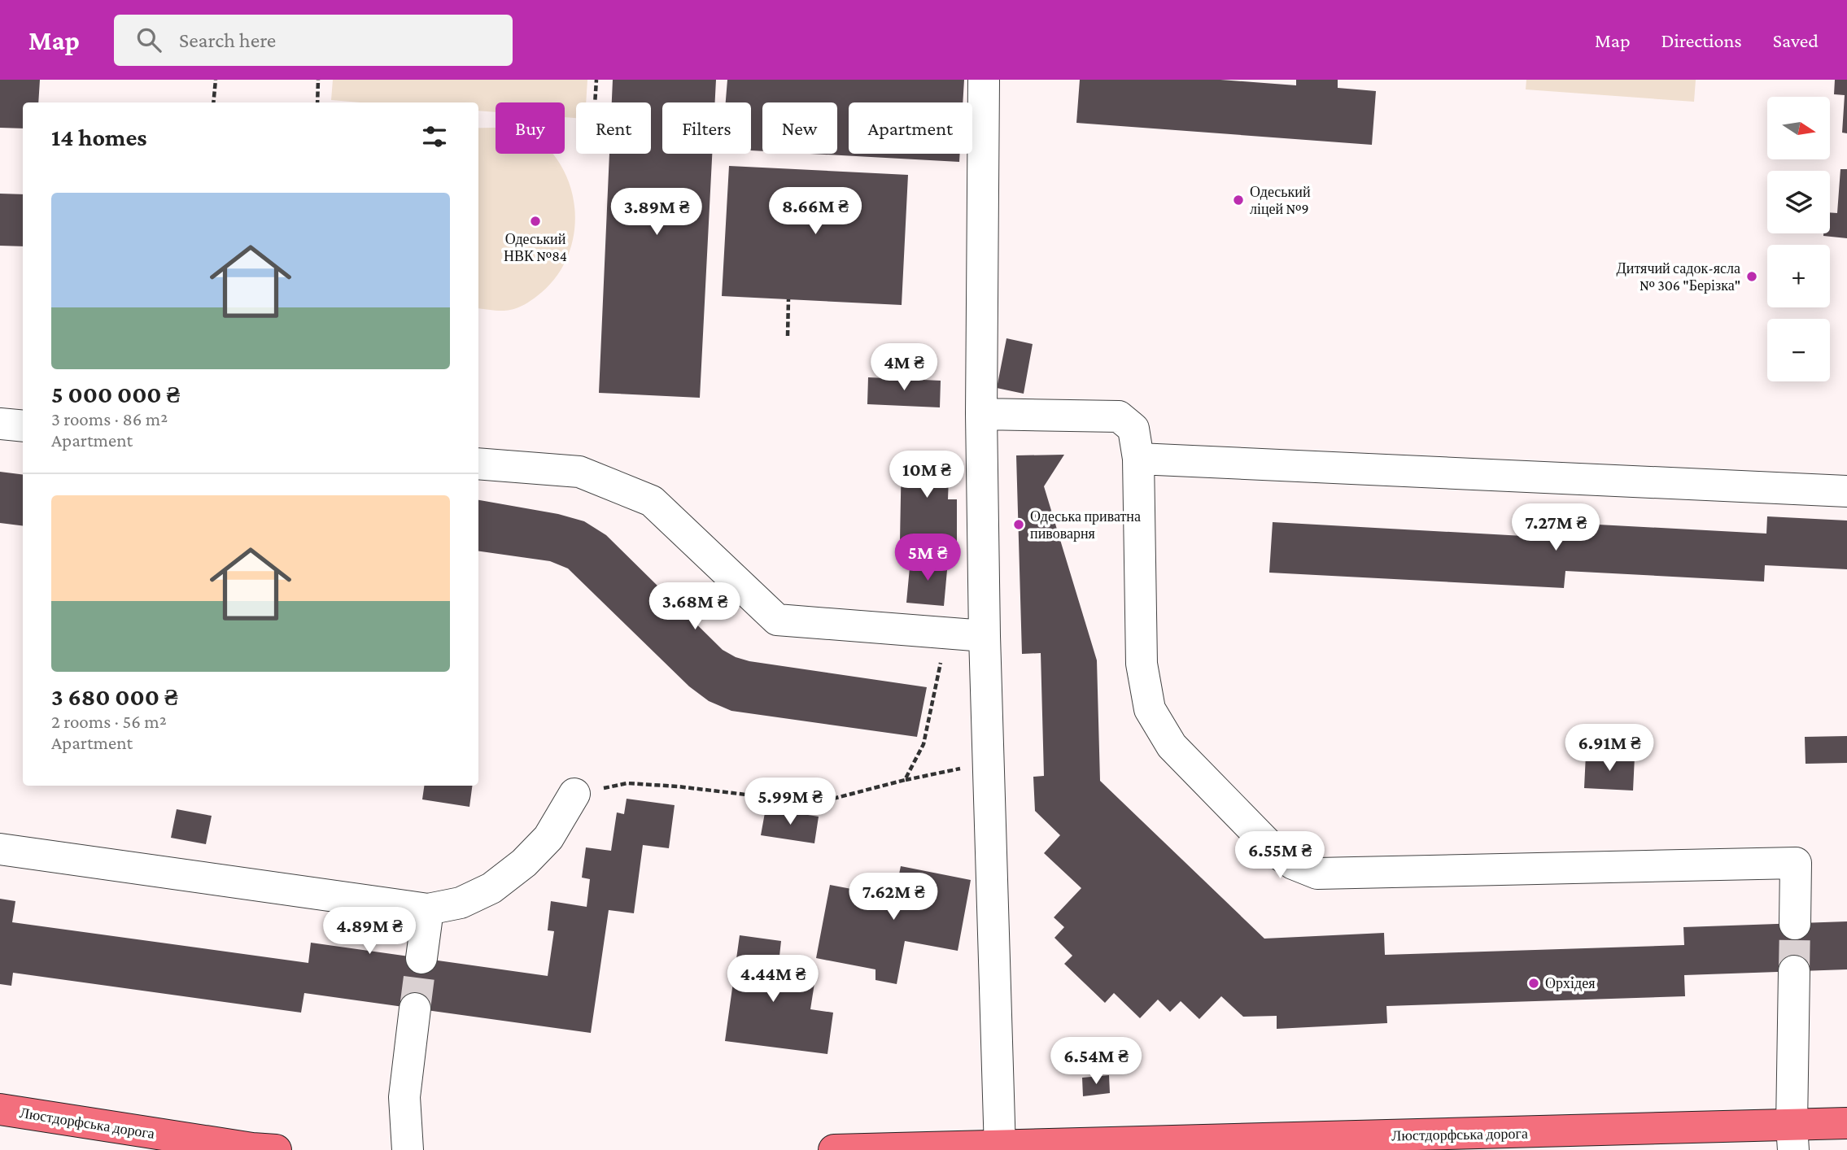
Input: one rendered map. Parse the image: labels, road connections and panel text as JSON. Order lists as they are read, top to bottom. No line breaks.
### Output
{"streets":{"main road":["Люстдорфська дорога"]},"places":["Одеський ліцей №9","Одеський НВК №84","Дитячий садок-ясла № 306 \"Берізка\"","Одеська приватна пивоварня","Орхідея"],"north":"right","page":{"header":"Map","search":"Search here","nav":["Map","Directions","Saved"],"map_buttons":["+","−"],"chip":["Buy","Rent","Filters","New","Apartment"],"heading":"14 homes","list":[{"name":"5 000 000 ₴","note":"3 rooms · 86 m² · Apartment"},{"name":"3 680 000 ₴","note":"2 rooms · 56 m² · Apartment"}],"price":["8.66M ₴","3.89M ₴","4M ₴","10M ₴","7.27M ₴","5M ₴","3.68M ₴","6.91M ₴","5.99M ₴","6.55M ₴","7.62M ₴","4.89M ₴","4.44M ₴","6.54M ₴"]}}
